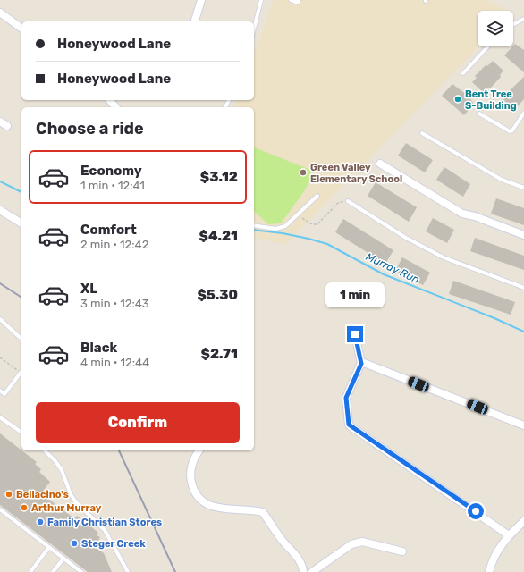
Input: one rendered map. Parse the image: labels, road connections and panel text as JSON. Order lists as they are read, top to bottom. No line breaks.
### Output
{"water":["Murray Run"],"places":["Bent Tree S-Building","Green Valley Elementary School","Bellacino's","Arthur Murray","Family Christian Stores","Steger Creek"],"page":{"banner":["Honeywood Lane","Honeywood Lane"],"heading":"Choose a ride","list":[{"name":"Economy","note":"1 min · 12:41","value":"$3.12"},{"name":"Comfort","note":"2 min · 12:42","value":"$4.21"},{"name":"XL","note":"3 min · 12:43","value":"$5.30"},{"name":"Black","note":"4 min · 12:44","value":"$2.71"}],"bubble":"1 min","buttons":"Confirm"}}
